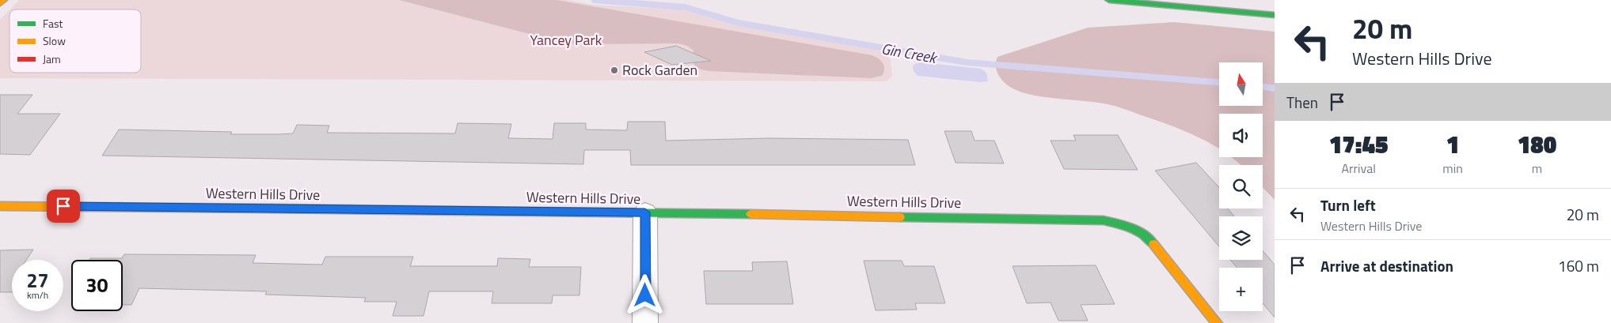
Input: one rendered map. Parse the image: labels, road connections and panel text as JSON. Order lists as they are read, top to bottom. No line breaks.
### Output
{"streets":{"street":["Western Hills Drive"]},"water":["Gin Creek"],"parks":["Yancey Park"],"places":["Rock Garden"],"legend":["Fast","Slow","Jam"],"north":"top","page":{"turn":["20 m","Western Hills Drive"],"map_buttons":"+","then":"Then","eta":["17:45","Arrival","1","min","180","m"],"list":[{"name":"Turn left","note":"Western Hills Drive","value":"20 m"},{"name":"Arrive at destination","value":"160 m"}],"speed":"27 km/h","limit":"30"}}
